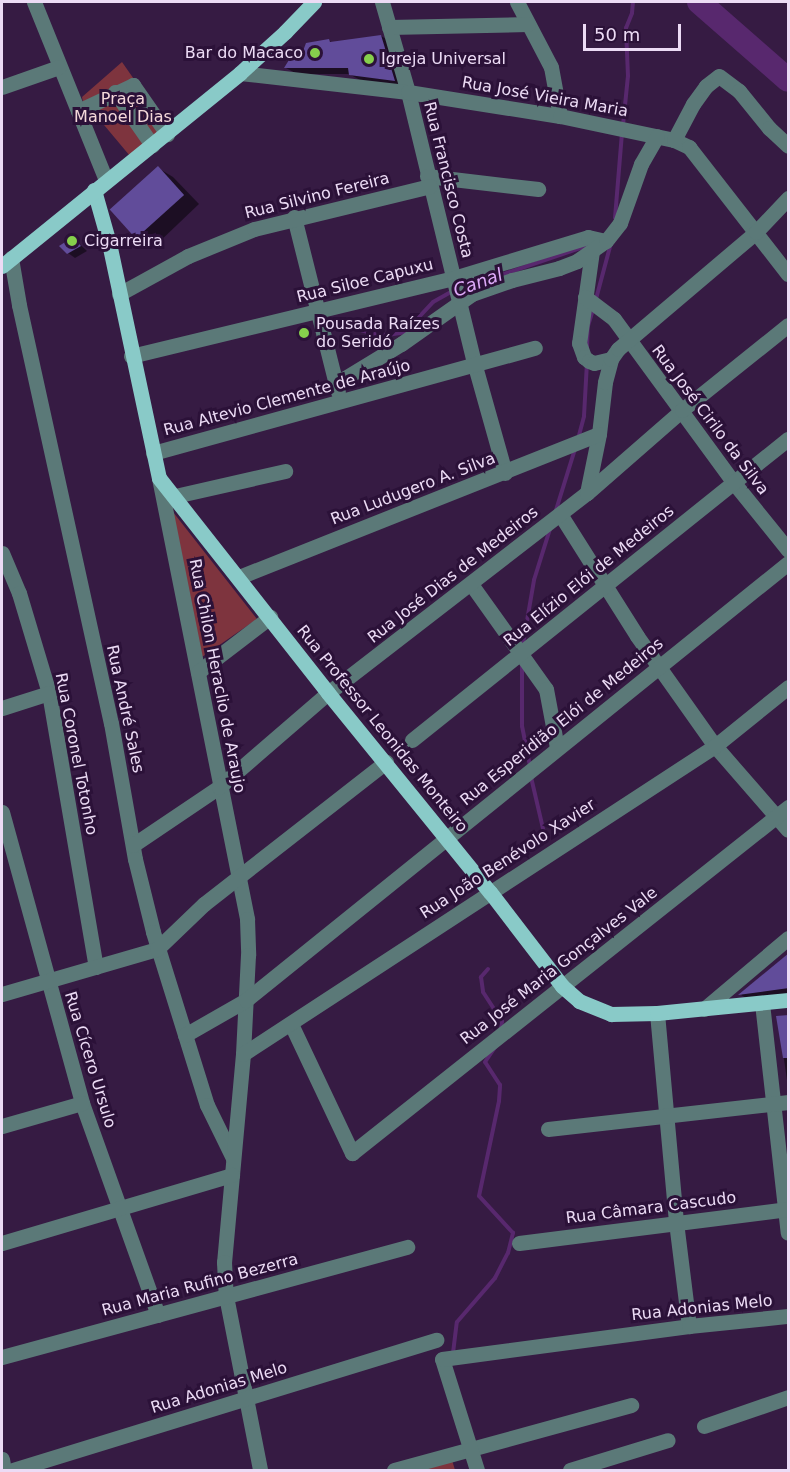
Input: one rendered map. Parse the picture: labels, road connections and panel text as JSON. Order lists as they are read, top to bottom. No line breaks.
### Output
{"streets":{"main road":["Rua Chilon Heraclio de Araujo","Rua Professor Leonidas Monteiro"],"street":["Rua José Vieira Maria","Rua Francisco Costa","Rua Silvino Fereira","Rua Siloe Capuxu","Rua Altevio Clemente de Araújo","Rua José Cirilo da Silva","Rua Ludugero A. Silva","Rua José Dias de Medeiros","Rua Elízio Elói de Medeiros","Rua André Sales","Rua Esperidião Elói de Medeiros","Rua Coronel Totonho","Rua João Benévolo Xavier","Rua José Maria Gonçalves Vale","Rua Cícero Ursulo","Rua Câmara Cascudo","Rua Maria Rufino Bezerra","Rua Adonias Melo"]},"crossings":[["Rua José Vieira Maria","Rua Francisco Costa"],["Rua Francisco Costa","Rua Silvino Fereira"],["Rua Francisco Costa","Rua Siloe Capuxu"],["Rua Francisco Costa","Rua Altevio Clemente de Araújo"],["Rua Francisco Costa","Rua Ludugero A. Silva"],["Rua Silvino Fereira","Rua Chilon Heraclio de Araujo"],["Rua Siloe Capuxu","Rua Chilon Heraclio de Araujo"],["Rua Altevio Clemente de Araújo","Rua Chilon Heraclio de Araujo"],["Rua José Cirilo da Silva","Rua José Dias de Medeiros"],["Rua José Cirilo da Silva","Rua Elízio Elói de Medeiros"],["Rua Ludugero A. Silva","Rua Professor Leonidas Monteiro"],["Rua José Dias de Medeiros","Rua Chilon Heraclio de Araujo"],["Rua José Dias de Medeiros","Rua André Sales"],["Rua José Dias de Medeiros","Rua Professor Leonidas Monteiro"],["Rua Chilon Heraclio de Araujo","Rua André Sales"],["Rua Chilon Heraclio de Araujo","Rua Esperidião Elói de Medeiros"],["Rua Chilon Heraclio de Araujo","Rua Professor Leonidas Monteiro"],["Rua Chilon Heraclio de Araujo","Rua João Benévolo Xavier"],["Rua André Sales","Rua Esperidião Elói de Medeiros"],["Rua Esperidião Elói de Medeiros","Rua Professor Leonidas Monteiro"],["Rua Professor Leonidas Monteiro","Rua João Benévolo Xavier"],["Rua Professor Leonidas Monteiro","Rua José Maria Gonçalves Vale"],["Rua João Benévolo Xavier","Rua José Maria Gonçalves Vale"],["Rua Cícero Ursulo","Rua Maria Rufino Bezerra"]],"water":["Canal"],"parks":["Praça Manoel Dias"],"places":["Bar do Macaco","Igreja Universal","Cigarreira","Pousada Raízes do Seridó"],"scale_bar":"50 m"}
